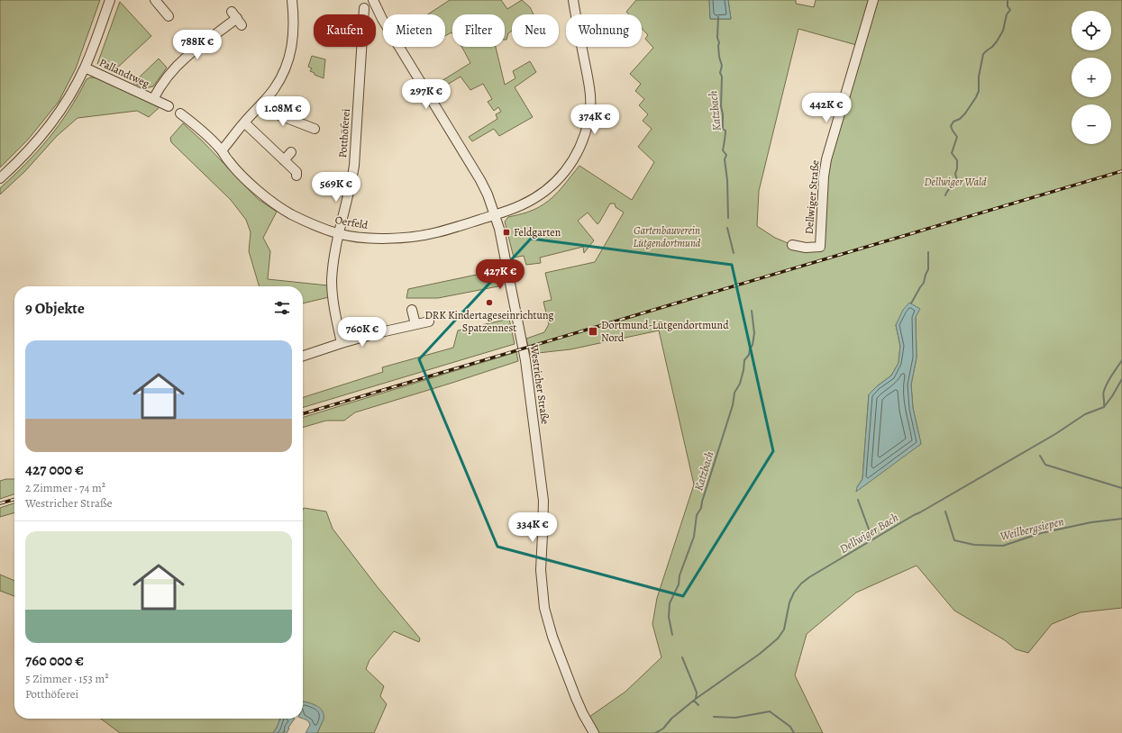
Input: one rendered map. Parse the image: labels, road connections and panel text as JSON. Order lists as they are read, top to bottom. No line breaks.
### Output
{"streets":{"street":["Pallandtweg","Potthöferei","Dellwiger Straße","Oerfeld","Westricher Straße"]},"crossings":[["Potthöferei","Oerfeld"],["Oerfeld","Westricher Straße"]],"water":["Katzbach","Weilbergsiepen","Dellwiger Bach"],"parks":["Dellwiger Wald","Gartenbauverein Lütgendortmund"],"places":{"transit":["Feldgarten","Dortmund-Lütgendortmund Nord"],"other":["DRK Kindertageseinrichtung Spatzennest"]},"page":{"map_buttons":["+","−"],"chip":["Kaufen","Mieten","Filter","Neu","Wohnung"],"price":["788K €","297K €","442K €","1.08M €","374K €","569K €","427K €","760K €","334K €"],"heading":"9 Objekte","list":[{"name":"427 000 €","note":"2 Zimmer · 74 m² · Westricher Straße"},{"name":"760 000 €","note":"5 Zimmer · 153 m² · Potthöferei"}]}}
